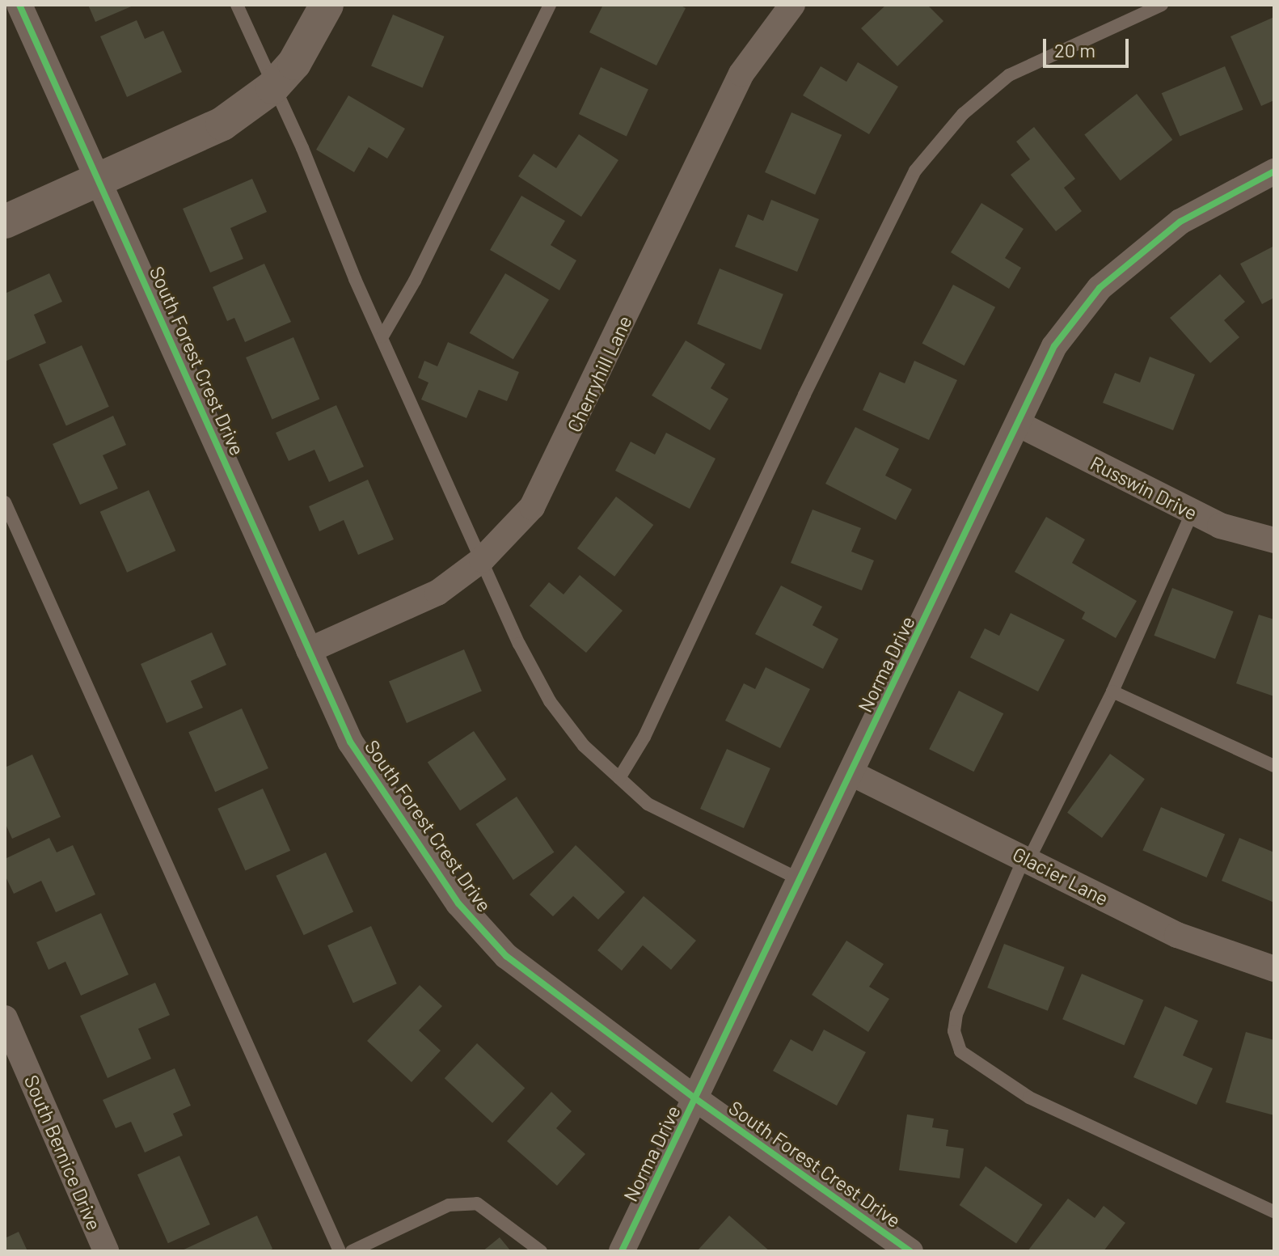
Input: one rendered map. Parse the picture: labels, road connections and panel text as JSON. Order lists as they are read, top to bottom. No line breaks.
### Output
{"streets":{"street":["South Forest Crest Drive","Cherryhill Lane","Russwin Drive","Norma Drive","Glacier Lane","South Bernice Drive"]},"crossings":[["South Forest Crest Drive","Cherryhill Lane"],["South Forest Crest Drive","Norma Drive"],["Russwin Drive","Norma Drive"],["Norma Drive","Glacier Lane"]],"scale_bar":"20 m"}
